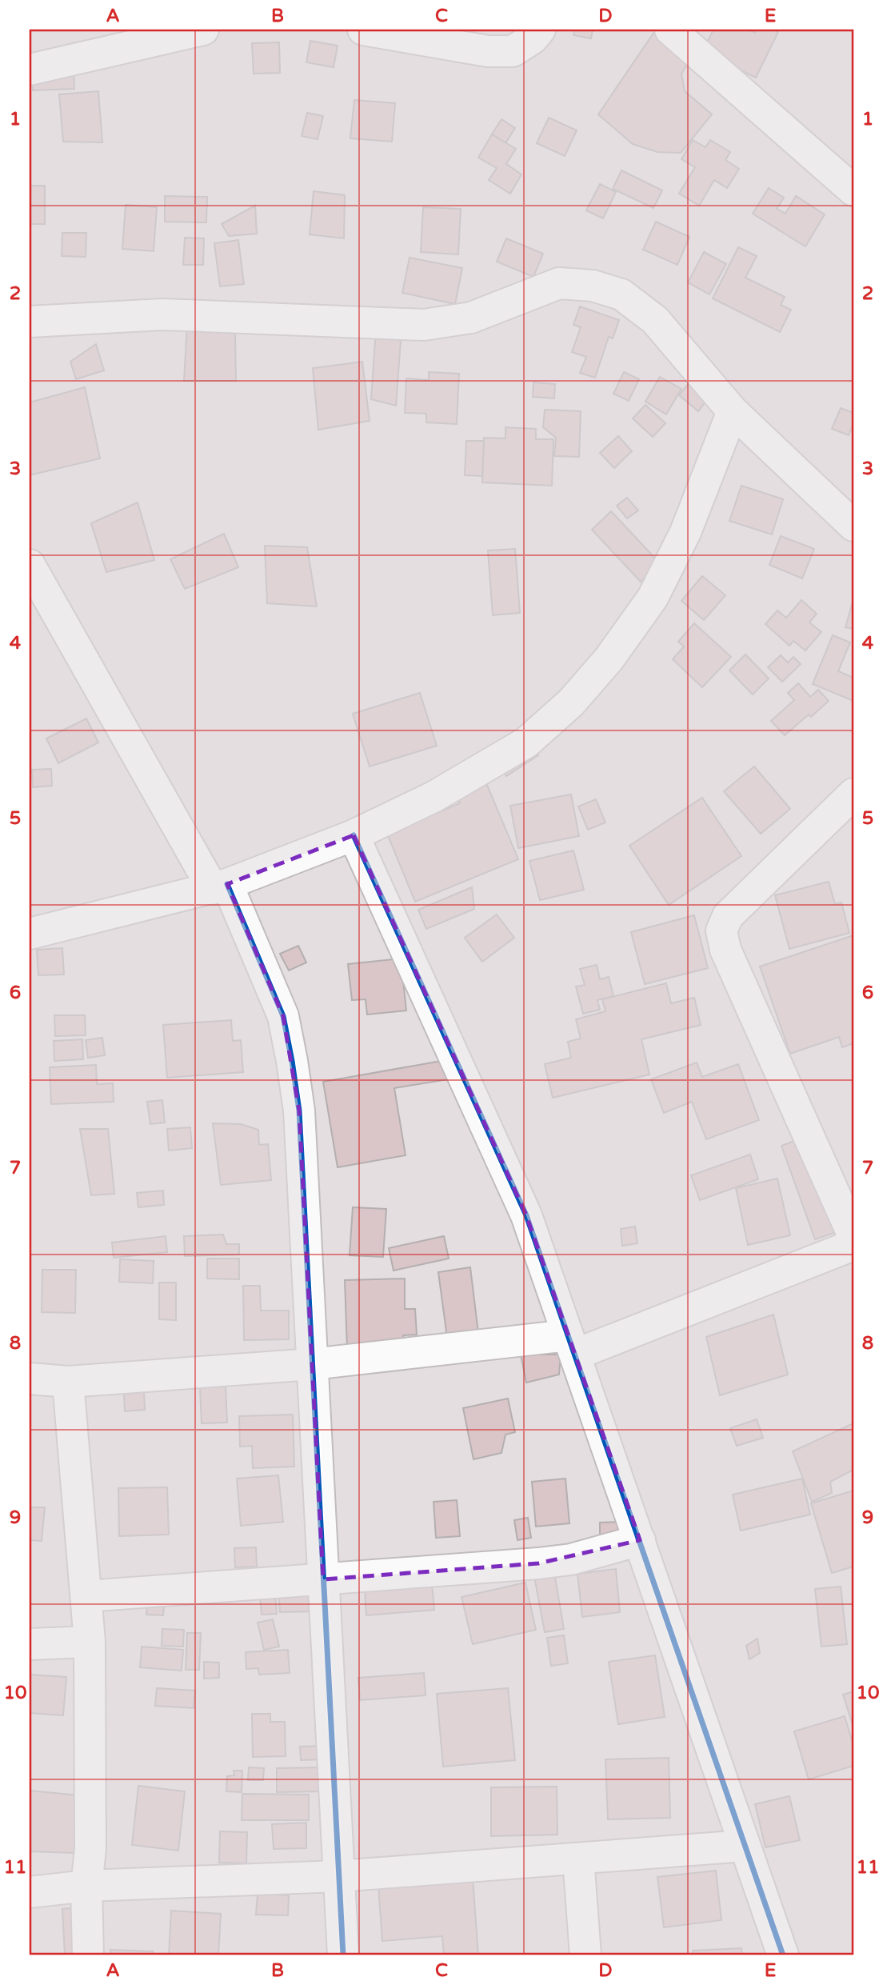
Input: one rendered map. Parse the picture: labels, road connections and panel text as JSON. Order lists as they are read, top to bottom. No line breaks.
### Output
{"grid":{"columns":["A","B","C","D","E"],"rows":["1","2","3","4","5","6","7","8","9","10","11"]}}
